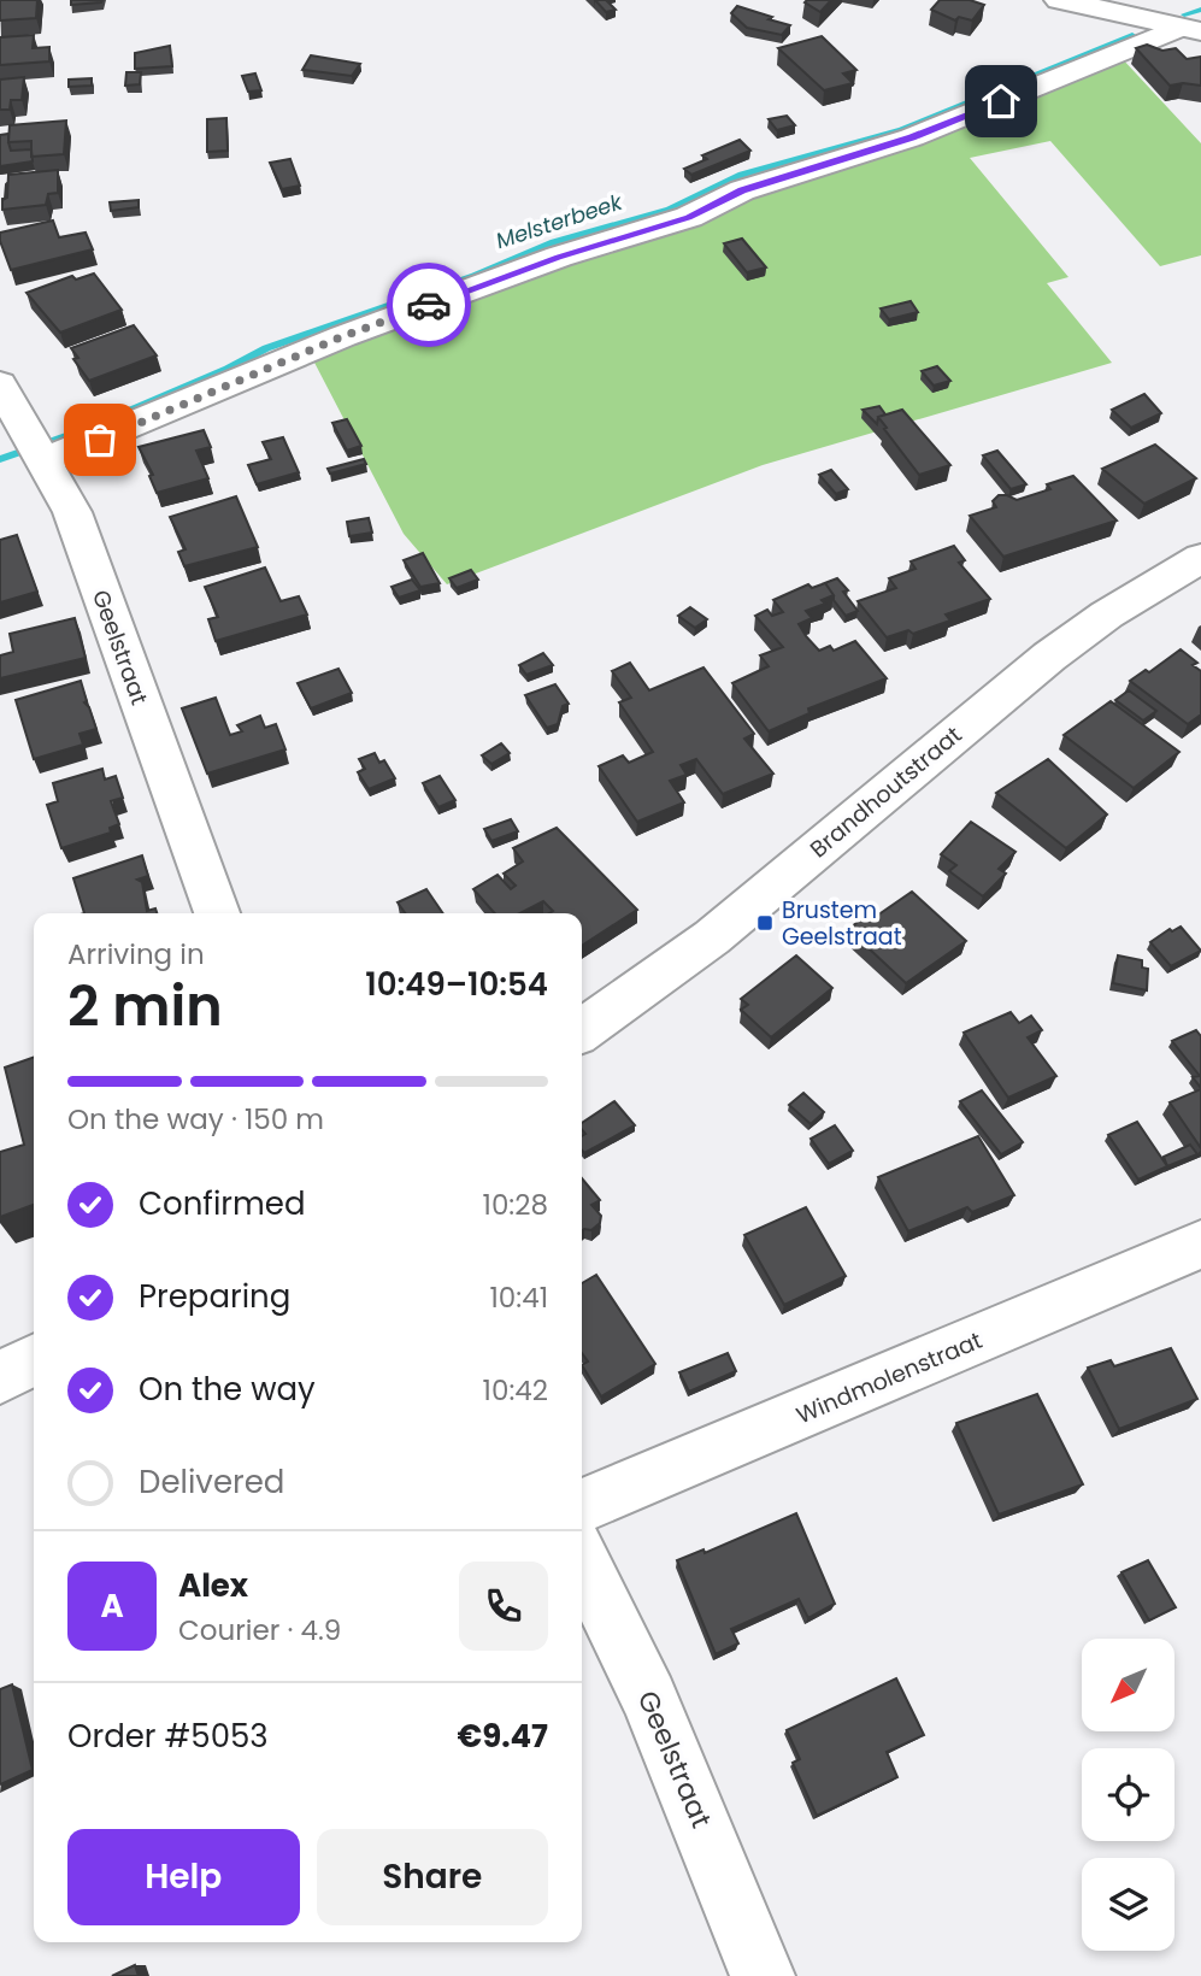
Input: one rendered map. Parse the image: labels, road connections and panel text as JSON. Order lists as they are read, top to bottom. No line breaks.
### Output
{"streets":{"street":["Geelstraat","Brandhoutstraat","Windmolenstraat"]},"water":["Melsterbeek"],"places":{"transit":["Brustem Geelstraat"]},"north":"bottom left","page":{"heading":["2 min","Arriving in","10:49–10:54"],"panel":["Alex","Courier · 4.9","Order #5053","€9.47"],"bar":"On the way · 150 m","list":[["Confirmed","10:28"],["Preparing","10:41"],["On the way","10:42"],"Delivered"],"round":"A","buttons":["Help","Share"]}}
